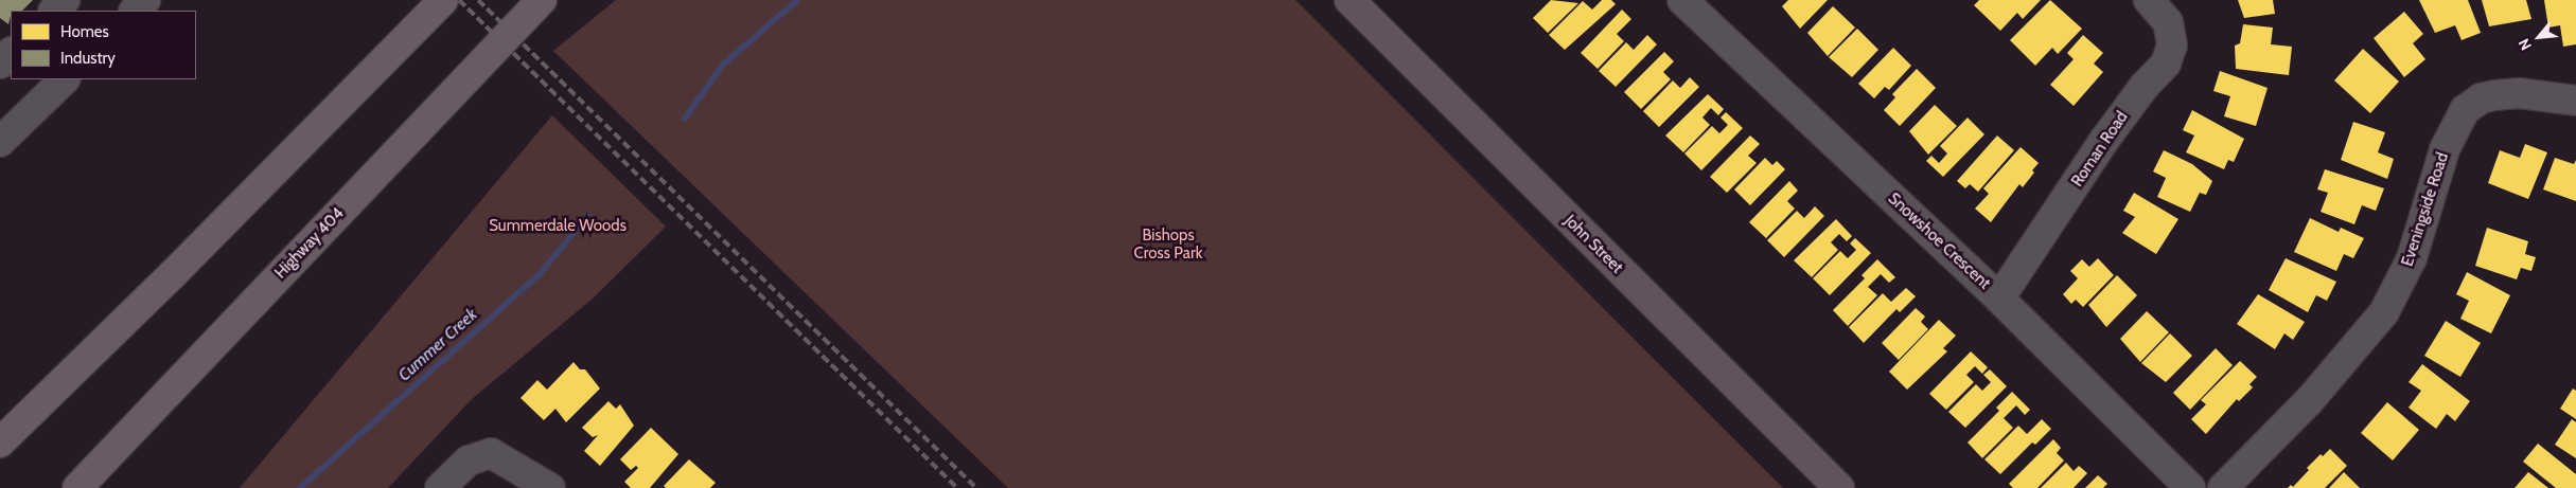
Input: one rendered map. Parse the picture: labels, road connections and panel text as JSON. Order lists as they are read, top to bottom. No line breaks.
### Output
{"streets":{"highway":["Highway 404"],"main road":["John Street"],"street":["Roman Road","Eveningside Road","Snowshoe Crescent"]},"crossings":[["Roman Road","Snowshoe Crescent"]],"water":["Cummer Creek"],"parks":["Summerdale Woods","Bishops Cross Park"],"legend":["Homes","Industry"],"north":"bottom left"}
